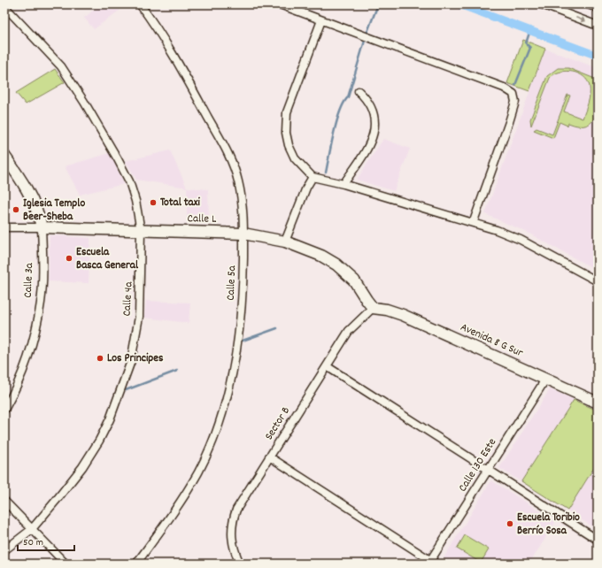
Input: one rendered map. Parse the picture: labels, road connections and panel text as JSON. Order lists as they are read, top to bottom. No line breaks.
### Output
{"streets":{"street":["Calle L","Calle 3a","Calle 5a","Calle 4a","Avenida 8 G Sur","Sector B","Calle 130 Este"]},"crossings":[["Calle L","Calle 3a"],["Calle L","Calle 5a"],["Calle L","Calle 4a"],["Calle L","Avenida 8 G Sur"],["Calle L","Sector B"],["Avenida 8 G Sur","Sector B"],["Avenida 8 G Sur","Calle 130 Este"]],"places":["Total taxi","Iglesia Templo Beer-Sheba","Escuela Basca General","Los Principes","Escuela Toribio Berrío Sosa"],"scale_bar":"50 m"}
